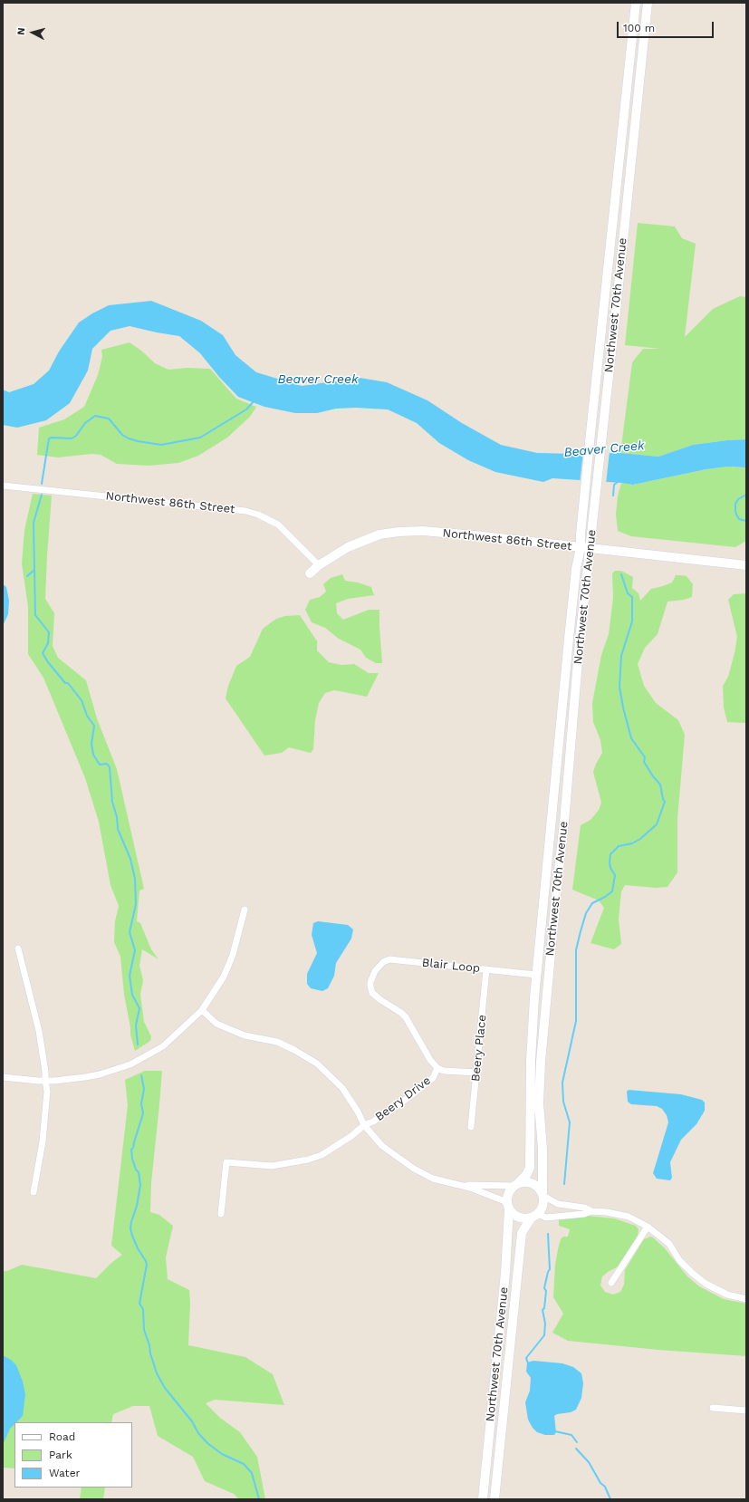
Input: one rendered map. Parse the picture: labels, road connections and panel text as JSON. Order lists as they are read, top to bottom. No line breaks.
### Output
{"streets":{"main road":["Northwest 70th Avenue","Northwest 86th Street"],"street":["Blair Loop","Beery Place","Beery Drive"]},"crossings":[["Northwest 70th Avenue","Northwest 86th Street"],["Northwest 70th Avenue","Blair Loop"],["Blair Loop","Beery Place"],["Blair Loop","Beery Drive"]],"water":["Beaver Creek"],"legend":["Road","Park","Water"],"scale_bar":"100 m","north":"left"}
